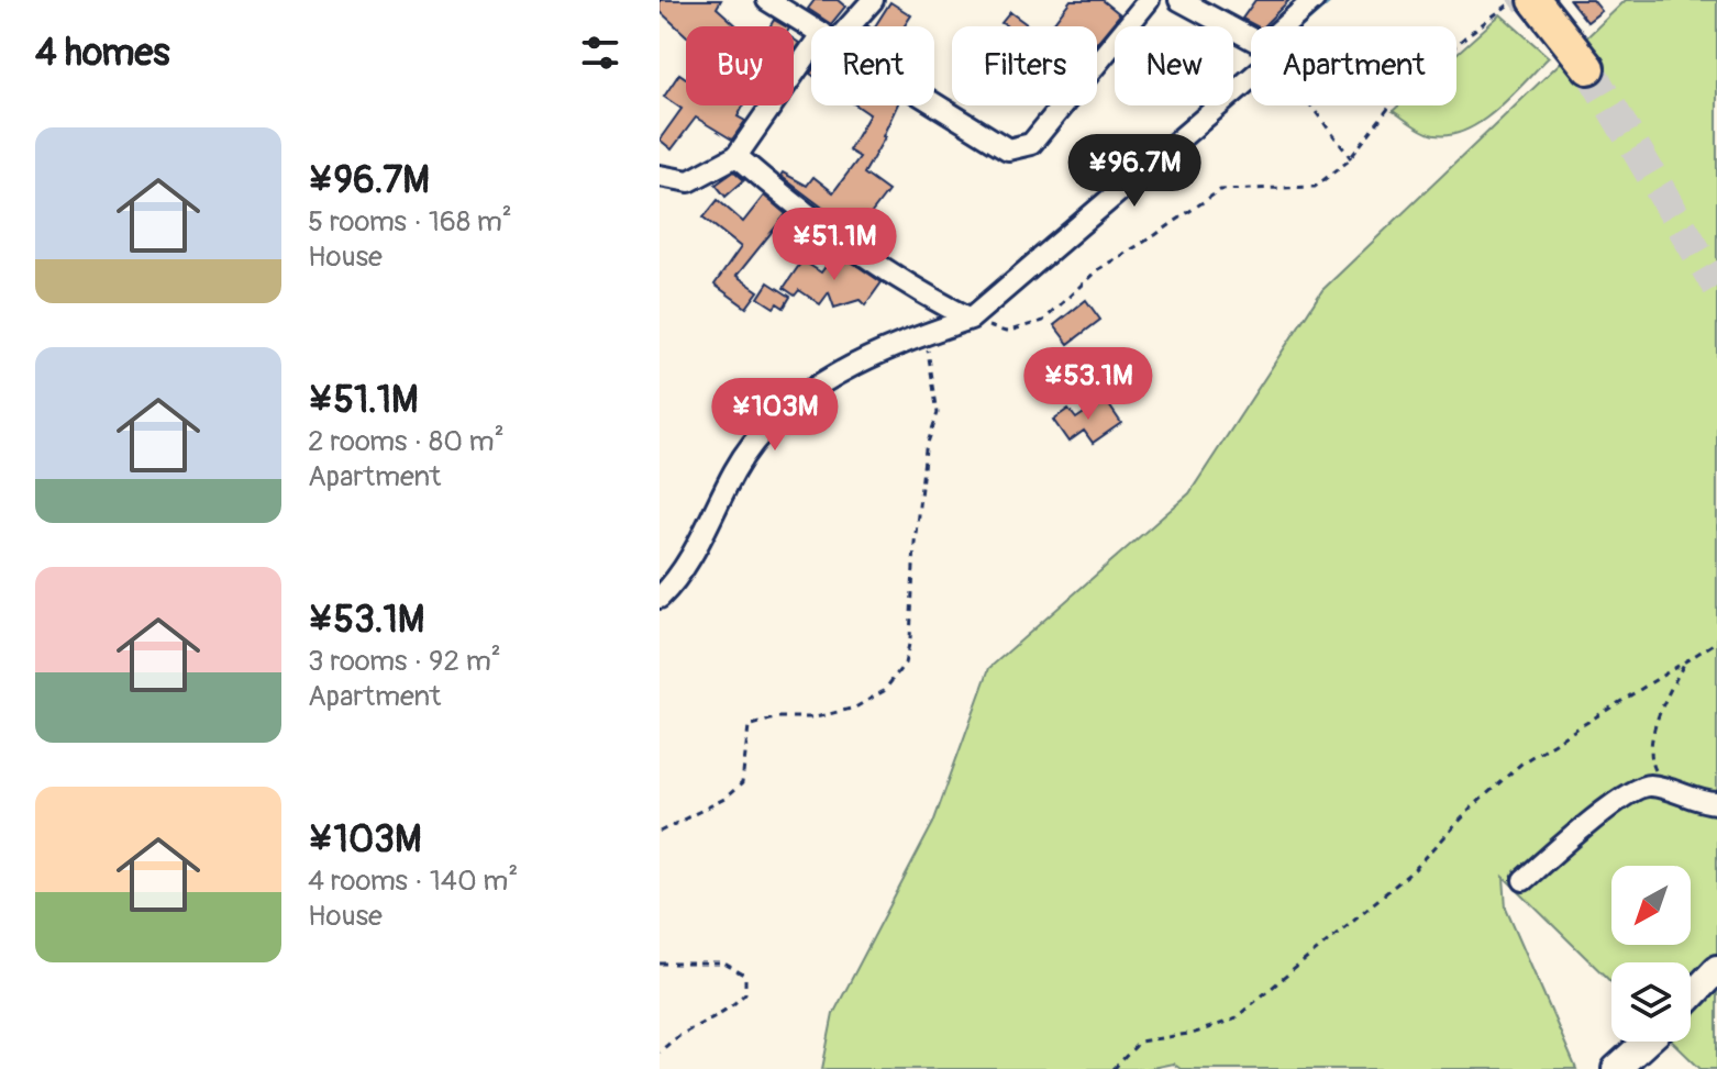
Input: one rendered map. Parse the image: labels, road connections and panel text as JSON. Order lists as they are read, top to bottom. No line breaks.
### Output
{"north":"bottom left","page":{"heading":"4 homes","chip":["Buy","Rent","Filters","New","Apartment"],"list":[{"name":"¥96.7M","note":"5 rooms · 168 m² · House"},{"name":"¥51.1M","note":"2 rooms · 80 m² · Apartment"},{"name":"¥53.1M","note":"3 rooms · 92 m² · Apartment"},{"name":"¥103M","note":"4 rooms · 140 m² · House"}],"price":["¥96.7M","¥51.1M","¥53.1M","¥103M"]}}
